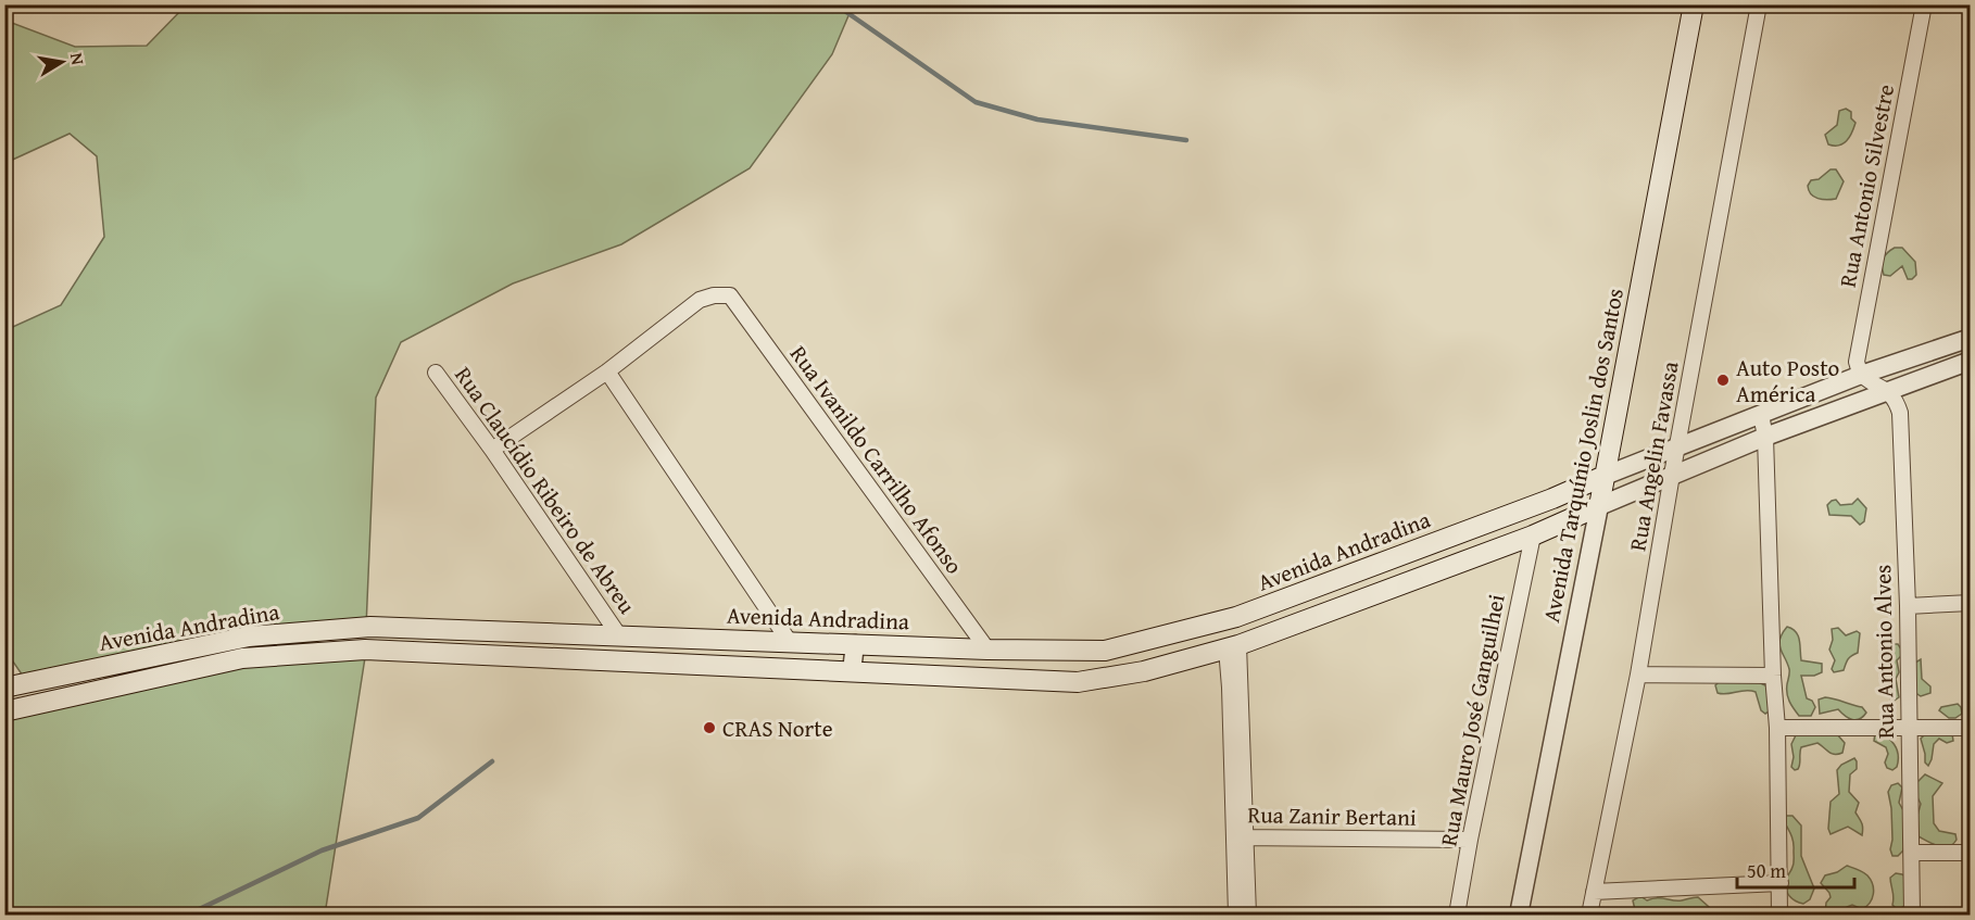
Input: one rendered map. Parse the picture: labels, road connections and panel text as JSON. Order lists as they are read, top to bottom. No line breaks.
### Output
{"streets":{"main road":["Avenida Tarquínio Joslin dos Santos","Avenida Andradina"],"street":["Rua Antonio Silvestre","Rua Angelin Favassa","Rua Ivanildo Carrilho Afonso","Rua Claucídio Ribeiro de Abreu","Rua Antonio Alves","Rua Mauro José Ganguilhei","Rua Zanir Bertani"]},"crossings":[["Avenida Tarquínio Joslin dos Santos","Avenida Andradina"],["Rua Ivanildo Carrilho Afonso","Avenida Andradina"],["Rua Claucídio Ribeiro de Abreu","Avenida Andradina"],["Avenida Andradina","Rua Mauro José Ganguilhei"],["Rua Mauro José Ganguilhei","Rua Zanir Bertani"]],"places":["Auto Posto América","CRAS Norte"],"scale_bar":"50 m","north":"right"}
